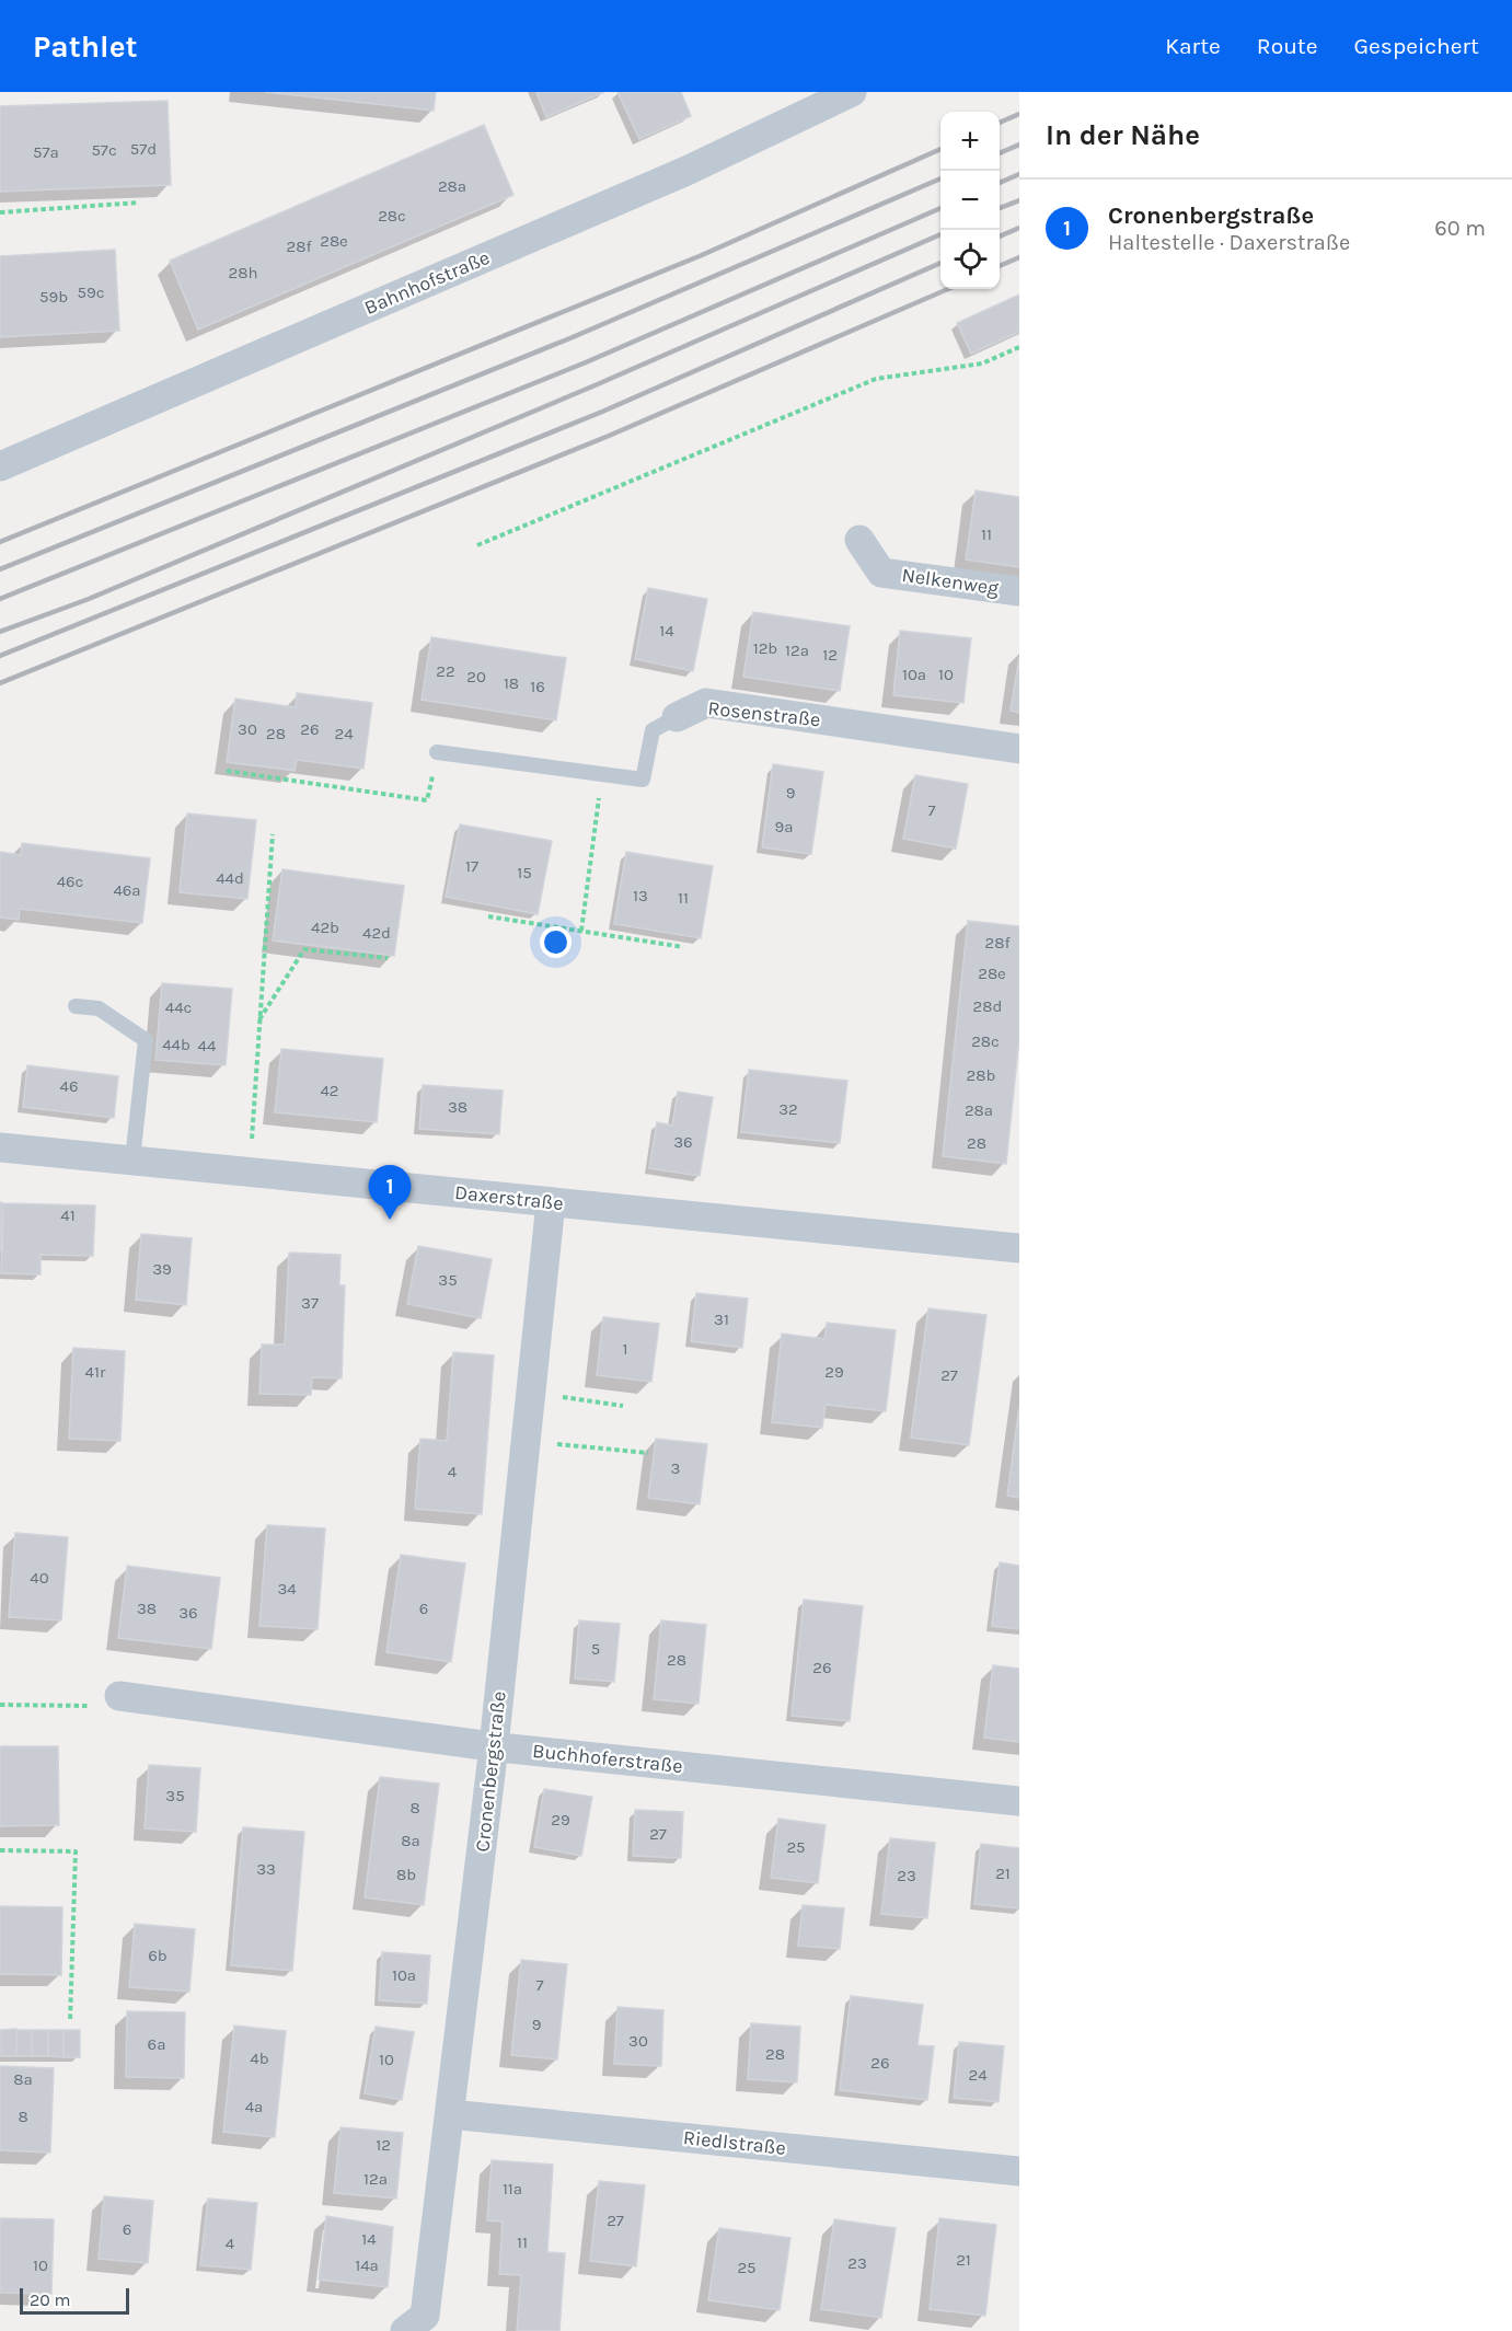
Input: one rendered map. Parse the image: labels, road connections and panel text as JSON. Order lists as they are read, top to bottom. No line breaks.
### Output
{"streets":{"street":["Bahnhofstraße","Nelkenweg","Rosenstraße","Daxerstraße","Buchhoferstraße","Cronenbergstraße","Riedlstraße"]},"crossings":[["Daxerstraße","Cronenbergstraße"],["Buchhoferstraße","Cronenbergstraße"],["Cronenbergstraße","Riedlstraße"]],"house_numbers":["57d","57c","57a","28a","28c","28e","28f","28h","59c","59b","11","14","12b","12a","12","22","10a","10","20","18","16","30","26","28","24","9","7","9a","17","15","44d","46c","46a","13","11","42b","42d","28f","28e","28d","44c","28c","44b","44","28b","46","42","38","32","28a","36","28","41","39","35","37","31","1","41r","29","27","3","4","40","34","38","6","36","5","28","26","35","8","29","27","8a","25","33","21","8b","23","6b","10a","7","9","30","6a","28","4b","10","26","24","8a","4a","8","12","12a","11a","27","6","14","11","4","21","23","10","14a","25"],"scale_bar":"20 m","page":{"header":"Pathlet","nav":["Karte","Route","Gespeichert"],"heading":"In der Nähe","map_buttons":["+","−"],"list":[{"mark":"1","name":"Cronenbergstraße","note":"Haltestelle · Daxerstraße","value":"60 m"}],"pins":"1","scale":"20 m"}}
